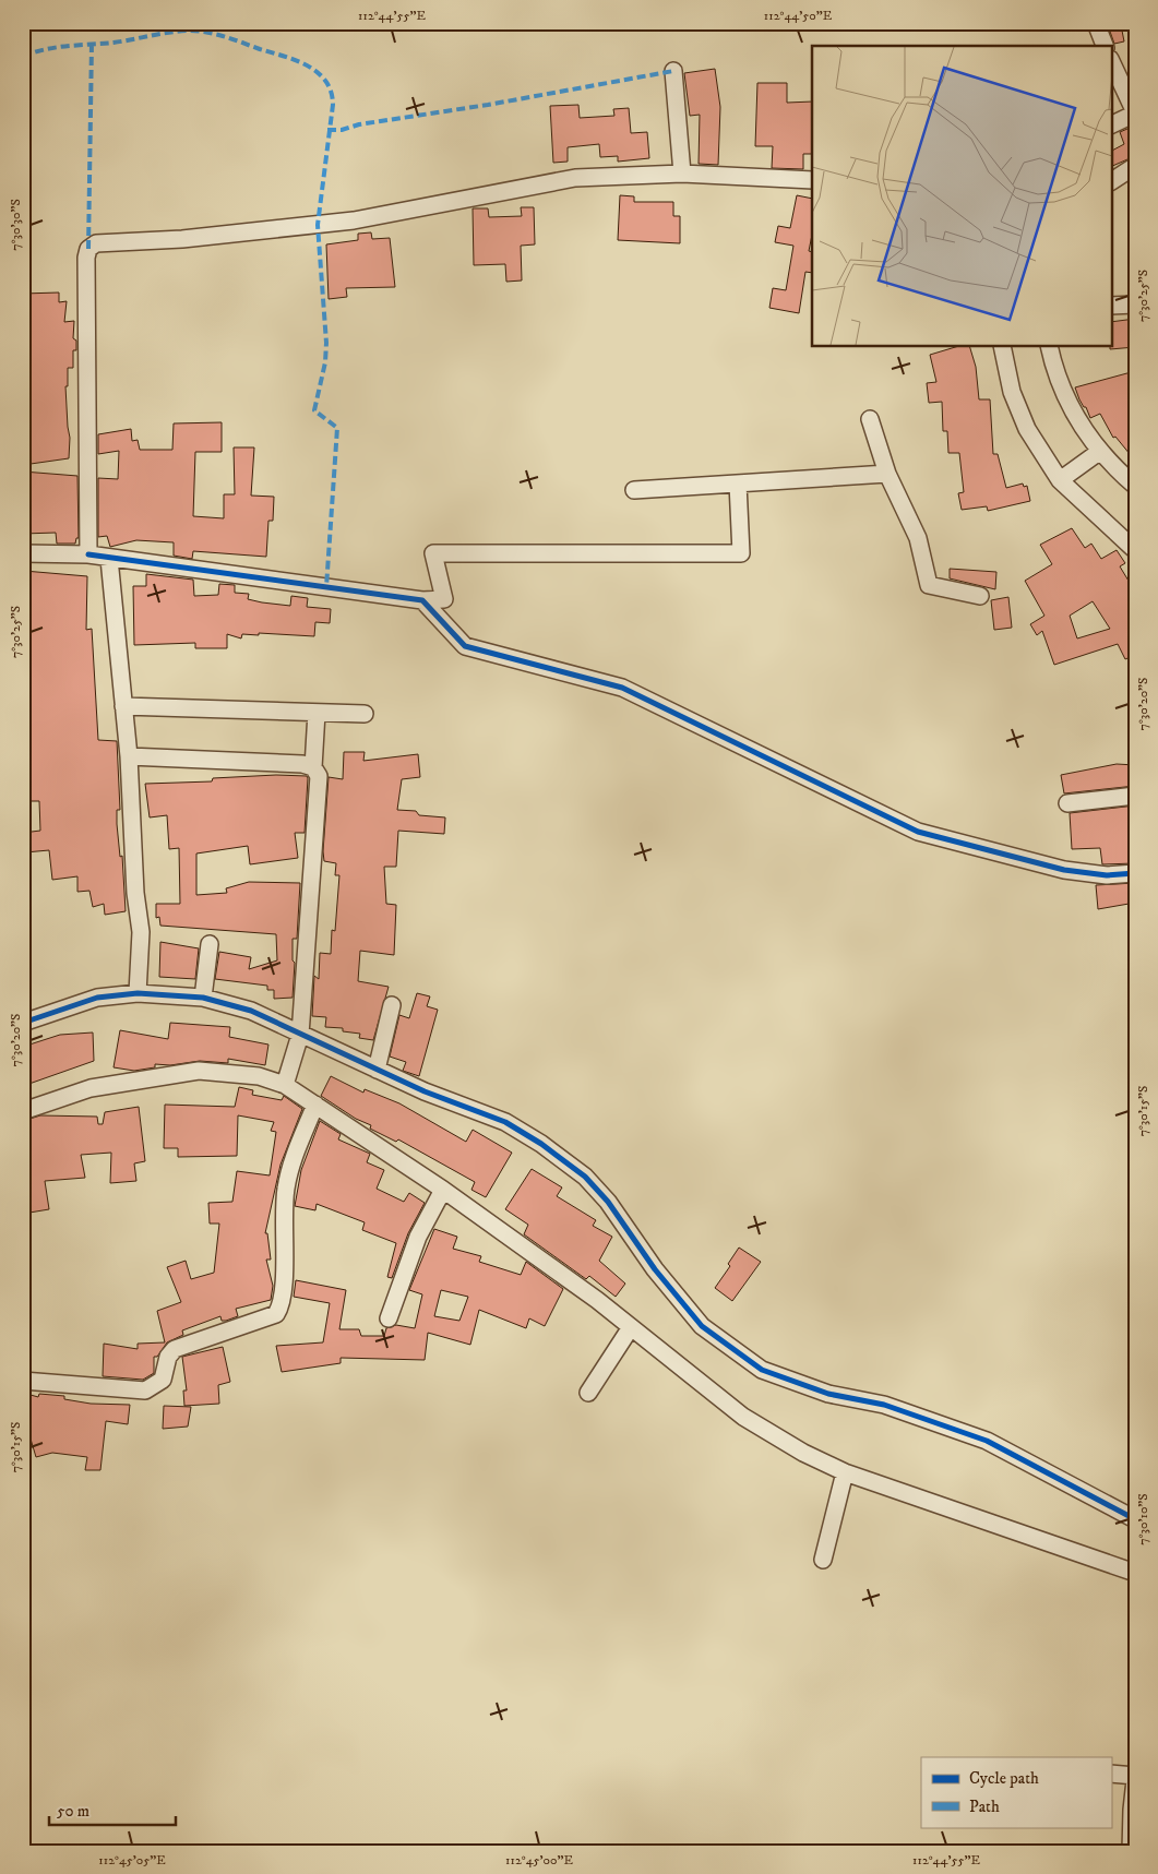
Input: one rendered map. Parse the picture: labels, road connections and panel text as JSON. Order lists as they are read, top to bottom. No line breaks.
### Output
{"legend":["Cycle path","Path"],"scale_bar":"50 m","coordinates":["112°44'55\"E","112°44'50\"E","7°30'30\"S","7°30'25\"S","7°30'20\"S","7°30'15\"S","7°30'10\"S","112°45'05\"E","112°45'00\"E"]}
